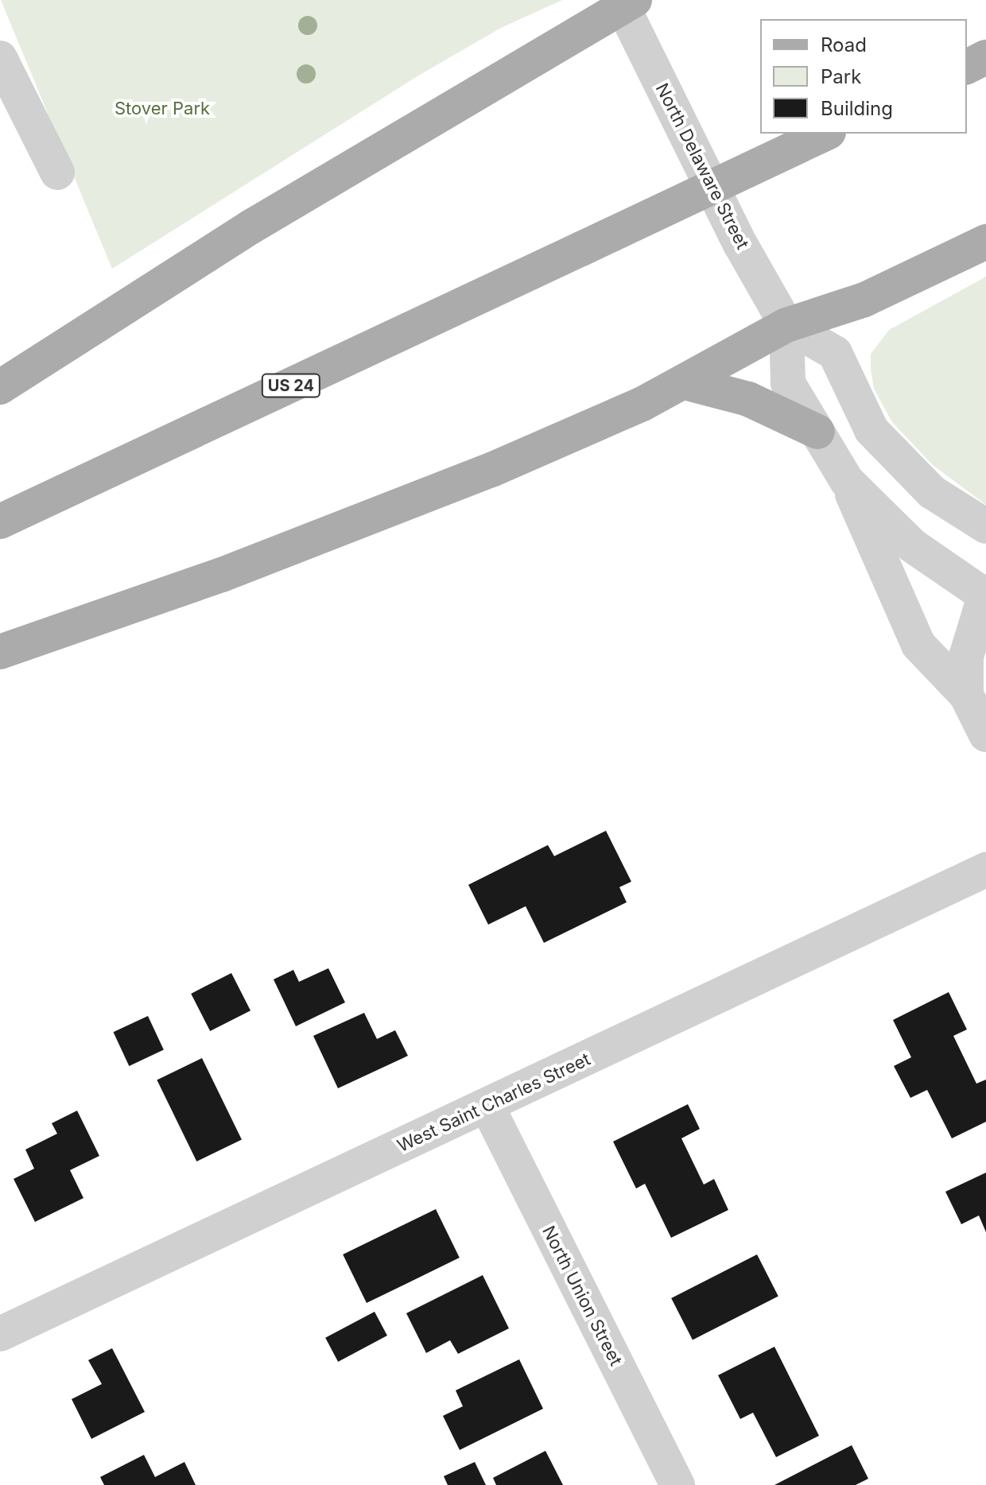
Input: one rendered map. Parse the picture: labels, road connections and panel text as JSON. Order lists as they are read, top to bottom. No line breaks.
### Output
{"streets":{"main road":["US 24"],"street":["North Delaware Street","West Saint Charles Street","North Union Street"]},"crossings":[["West Saint Charles Street","North Union Street"]],"parks":["Stover Park"],"legend":["Road","Park","Building"]}
